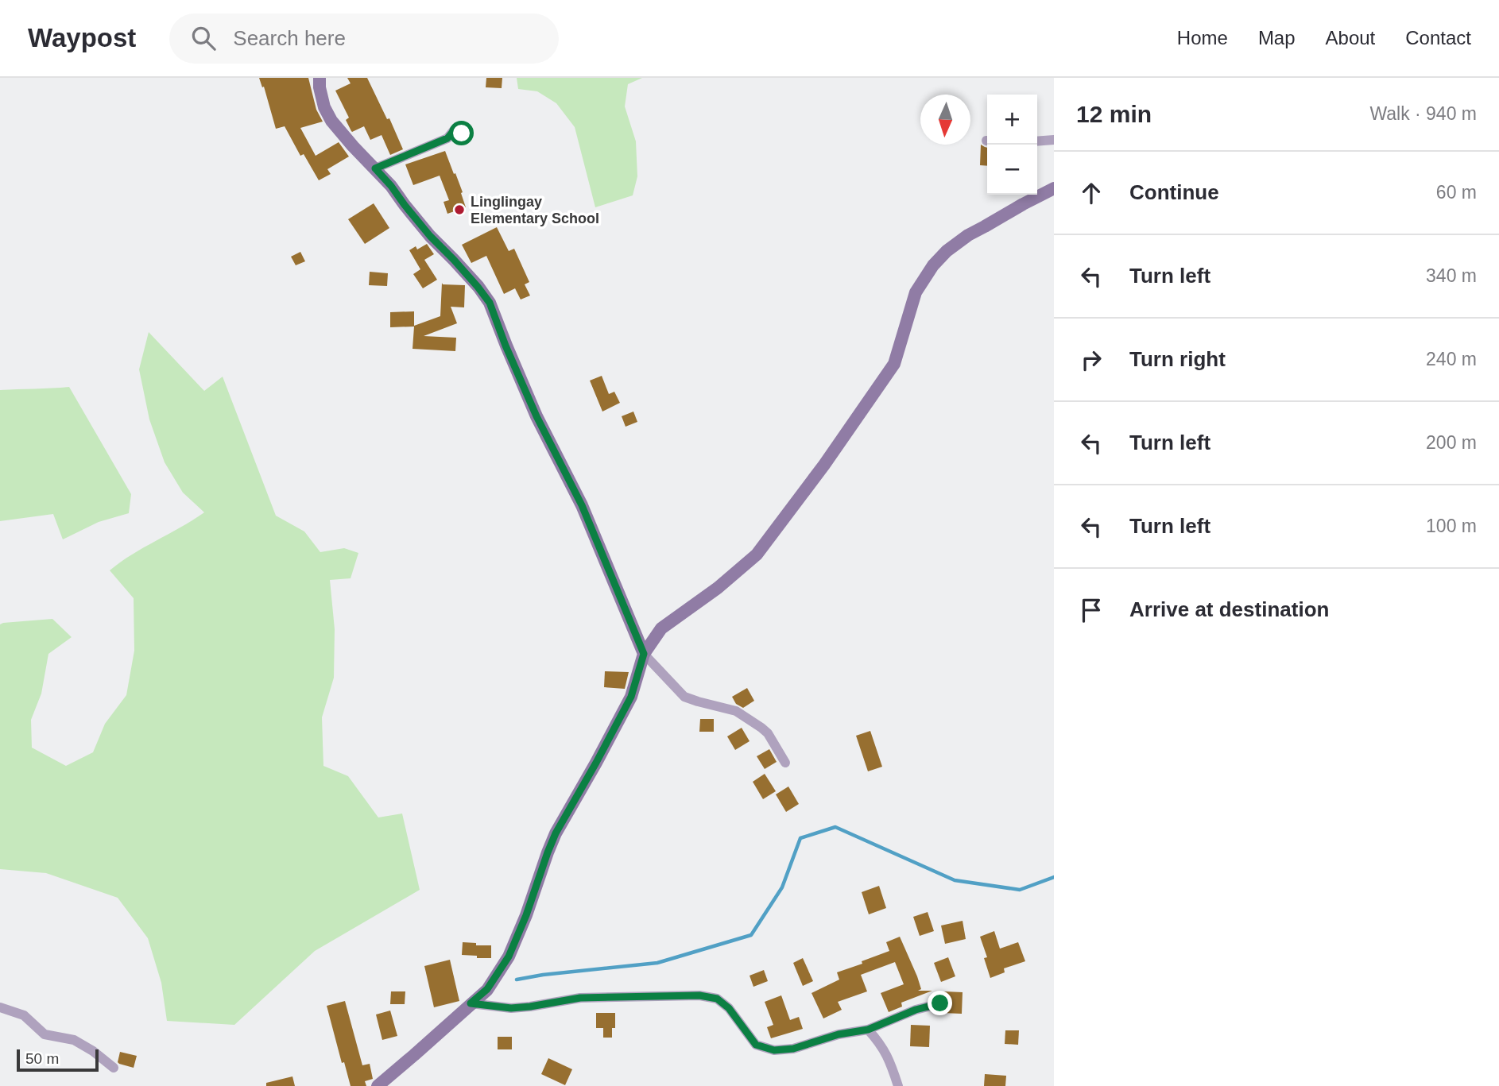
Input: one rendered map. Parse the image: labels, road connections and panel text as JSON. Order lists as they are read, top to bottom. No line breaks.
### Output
{"places":["Linglingay Elementary School"],"scale_bar":"50 m","north":"bottom","page":{"header":"Waypost","search":"Search here","nav":["Home","Map","About","Contact"],"heading":["12 min","Walk · 940 m"],"map_buttons":["+","−"],"list":[["Continue","60 m"],["Turn left","340 m"],["Turn right","240 m"],["Turn left","200 m"],["Turn left","100 m"],"Arrive at destination"],"scale":"50 m"}}
